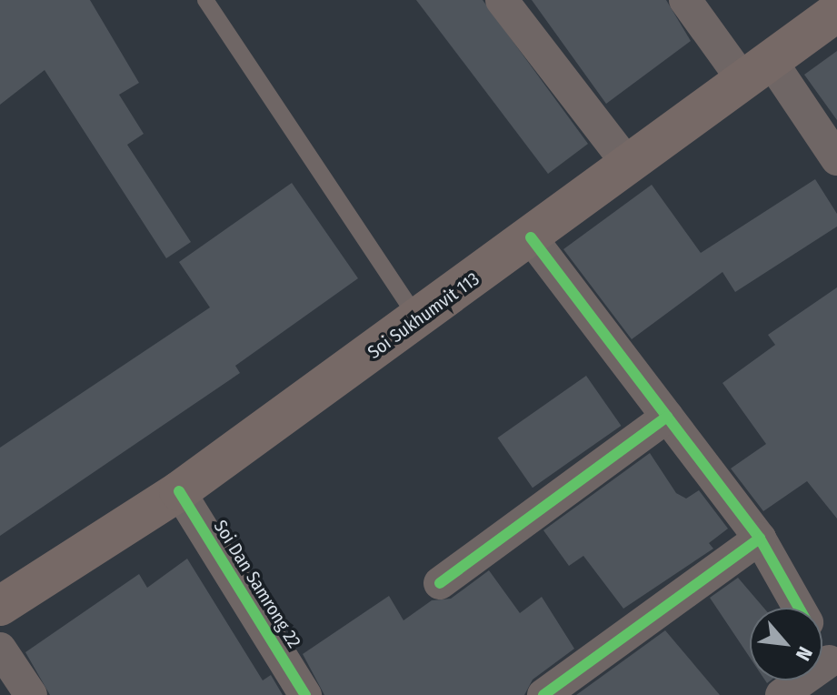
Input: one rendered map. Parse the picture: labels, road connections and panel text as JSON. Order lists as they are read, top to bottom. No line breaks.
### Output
{"streets":{"main road":["Soi Sukhumvit 113"],"street":["Soi Dan Samrong 22"]},"crossings":[["Soi Sukhumvit 113","Soi Dan Samrong 22"]],"north":"bottom right"}
